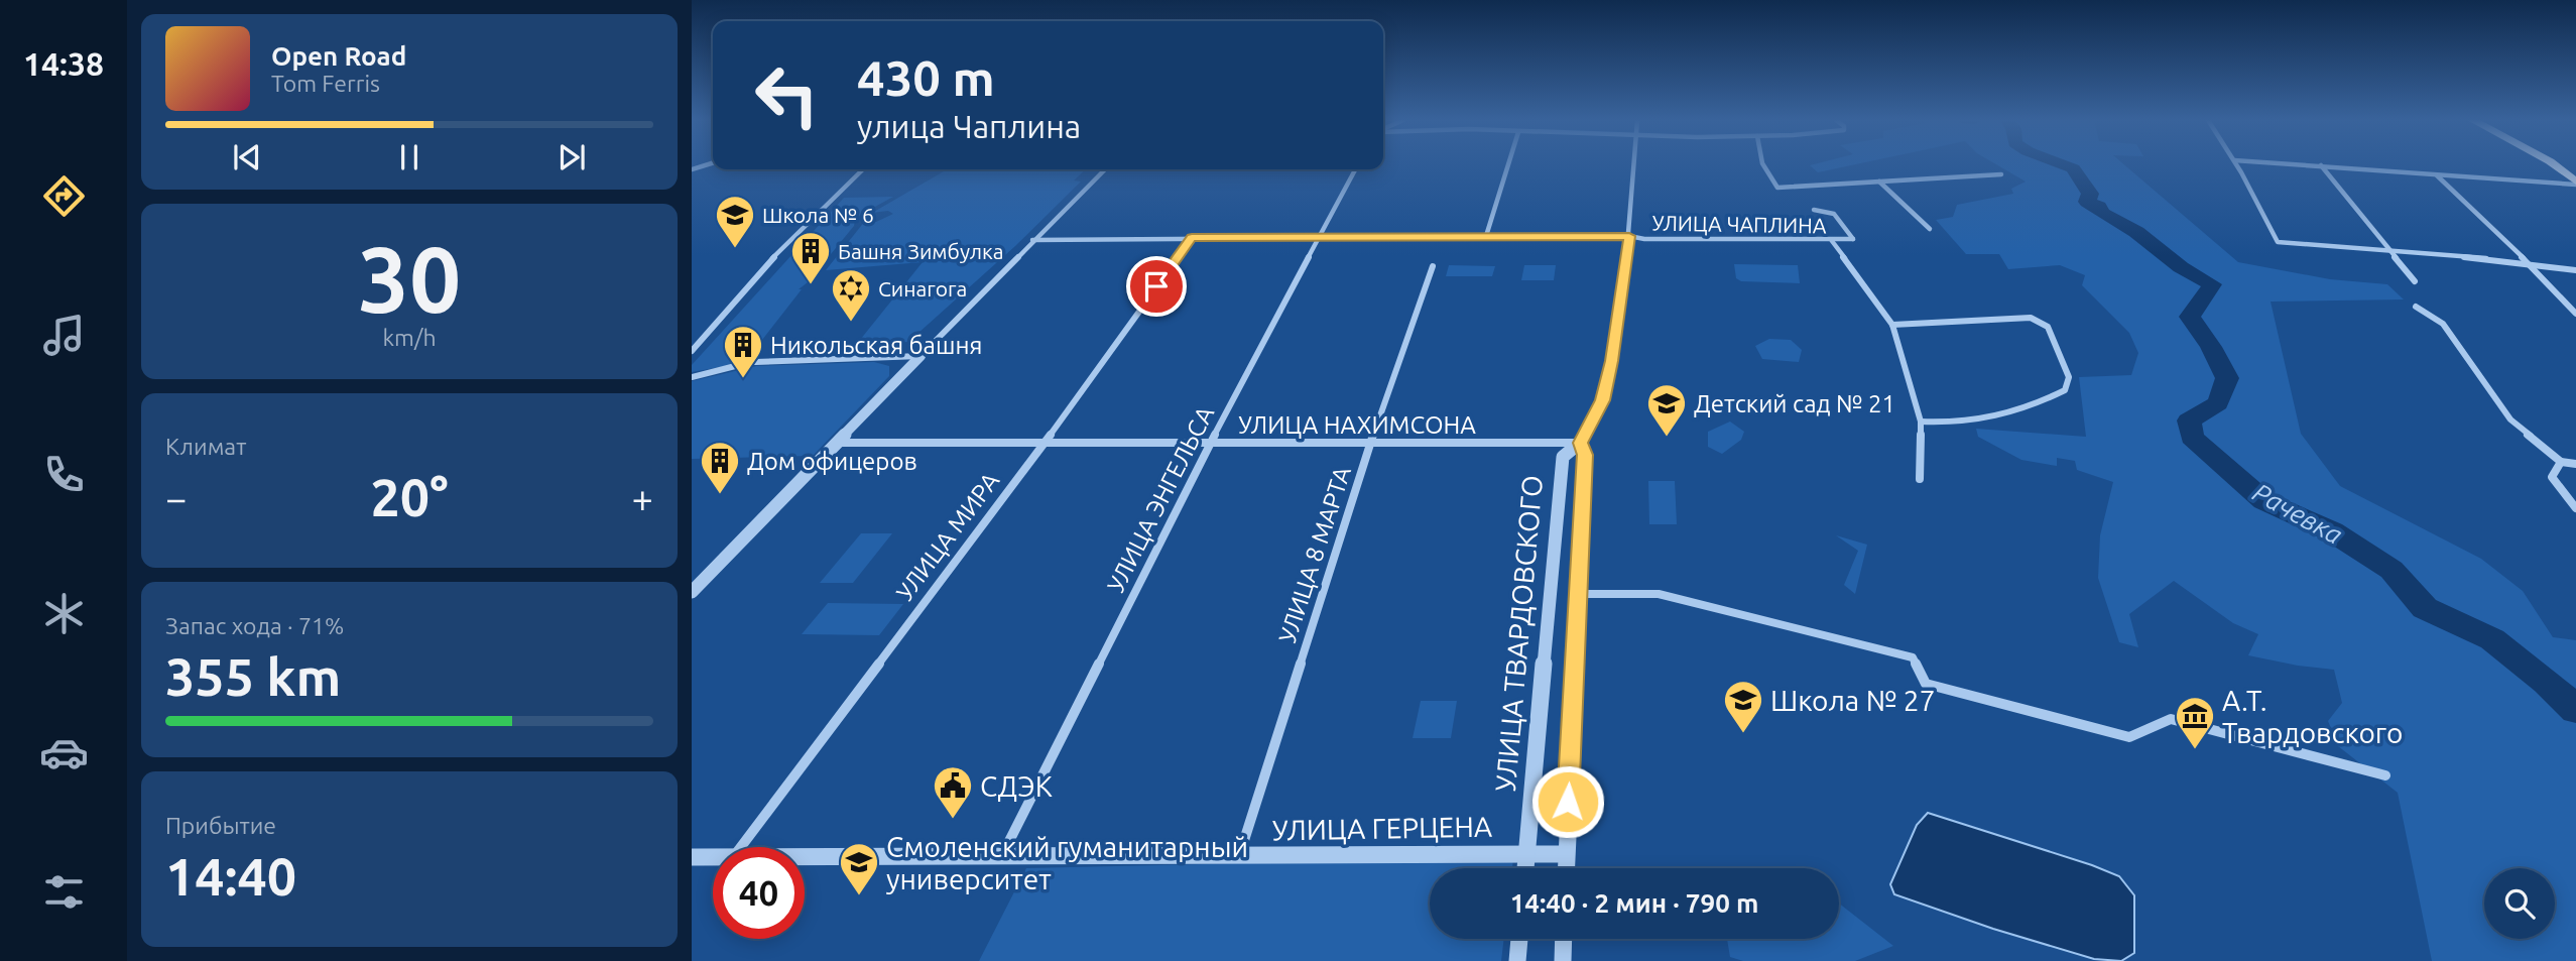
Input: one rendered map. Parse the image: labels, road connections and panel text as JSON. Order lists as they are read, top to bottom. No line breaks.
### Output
{"streets":{"street":["УЛИЦА ЧАПЛИНА","УЛИЦА НАХИМСОНА","УЛИЦА ЭНГЕЛЬСА","УЛИЦА МИРА","УЛИЦА 8 МАРТА","УЛИЦА ТВАРДОВСКОГО","УЛИЦА ГЕРЦЕНА"]},"crossings":[["УЛИЦА ЧАПЛИНА","УЛИЦА ЭНГЕЛЬСА"],["УЛИЦА ЧАПЛИНА","УЛИЦА МИРА"],["УЛИЦА ЧАПЛИНА","УЛИЦА ТВАРДОВСКОГО"],["УЛИЦА НАХИМСОНА","УЛИЦА ЭНГЕЛЬСА"],["УЛИЦА НАХИМСОНА","УЛИЦА МИРА"],["УЛИЦА НАХИМСОНА","УЛИЦА 8 МАРТА"],["УЛИЦА НАХИМСОНА","УЛИЦА ТВАРДОВСКОГО"],["УЛИЦА ЭНГЕЛЬСА","УЛИЦА ГЕРЦЕНА"],["УЛИЦА 8 МАРТА","УЛИЦА ГЕРЦЕНА"],["УЛИЦА ТВАРДОВСКОГО","УЛИЦА ГЕРЦЕНА"]],"water":["Рачевка"],"places":{"school or university":["Школа № 6","Детский сад № 21","Школа № 27","Смоленский гуманитарный университет"],"building":["Башня Зимбулка","Никольская башня","Дом офицеров"],"synagogue":["Синагога"],"museum":["А.Т. Твардовского"],"public building":["СДЭК"]},"page":{"tabs":"14:38","turn":["430 m","улица Чаплина"],"song":["Open Road","Tom Ferris"],"tile":[["30","km/h"],"Климат",["Запас хода · 71%","355 km"],["Прибытие","14:40"]],"heat":["−","20°","+"],"limit":"40","trip":"14:40 · 2 мин · 790 m"}}
